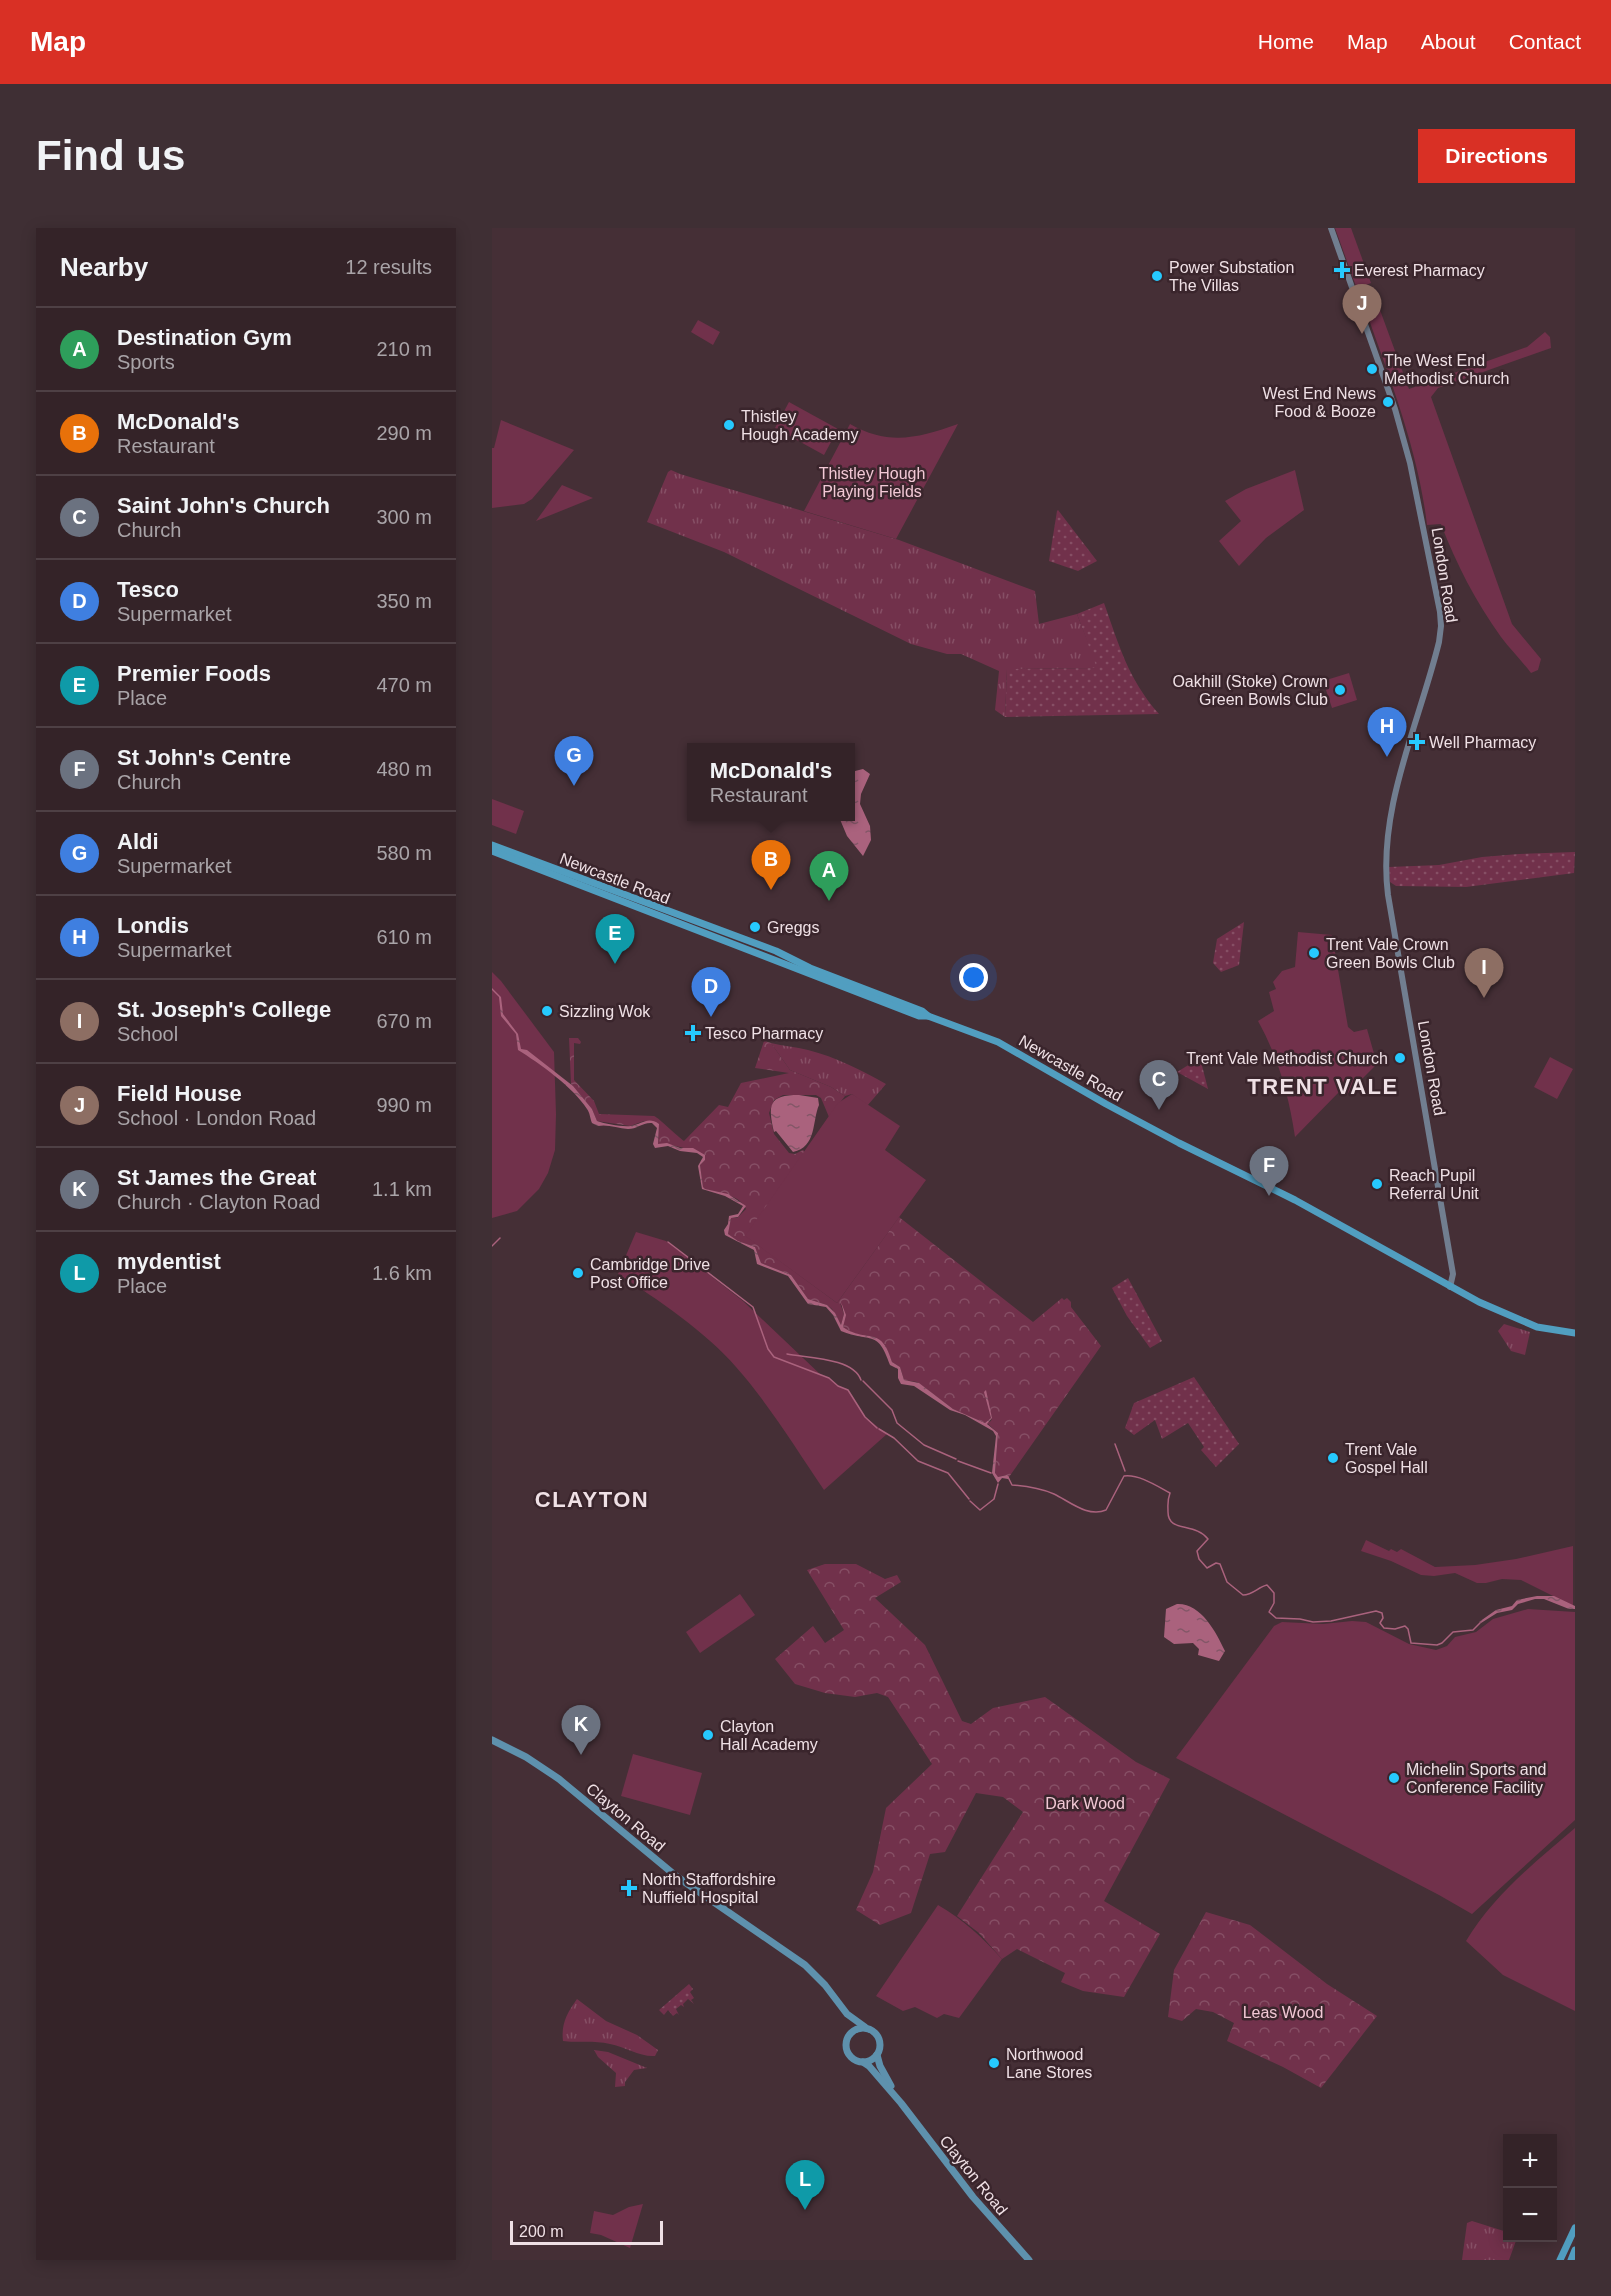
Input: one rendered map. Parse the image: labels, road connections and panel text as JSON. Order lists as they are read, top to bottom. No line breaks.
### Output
{"streets":{"highway":["Newcastle Road"],"main road":["London Road","Clayton Road"]},"crossings":[["London Road","Newcastle Road"]],"districts":["TRENT VALE","CLAYTON"],"parks":["Thistley Hough Playing Fields","Dark Wood","Leas Wood"],"places":{"health":["Everest Pharmacy","Well Pharmacy","Tesco Pharmacy","North Staffordshire Nuffield Hospital"],"other":["Power Substation The Villas","The West End Methodist Church","West End News Food & Booze","Thistley Hough Academy","Oakhill (Stoke) Crown Green Bowls Club","Greggs","Trent Vale Crown Green Bowls Club","Sizzling Wok","Trent Vale Methodist Church","Reach Pupil Referral Unit","Cambridge Drive Post Office","Trent Vale Gospel Hall","Clayton Hall Academy","Michelin Sports and Conference Facility","Northwood Lane Stores"]},"scale_bar":"200 m","page":{"header":"Map","nav":["Home","Map","About","Contact"],"buttons":"Directions","title":"Find us","heading":["Nearby","12 results"],"pins":["J","H","G","B","A","E","I","D","C","F","K","L"],"list":[{"mark":"A","name":"Destination Gym","note":"Sports","value":"210 m"},{"mark":"B","name":"McDonald's","note":"Restaurant","value":"290 m"},{"mark":"C","name":"Saint John's Church","note":"Church","value":"300 m"},{"mark":"D","name":"Tesco","note":"Supermarket","value":"350 m"},{"mark":"E","name":"Premier Foods","note":"Place","value":"470 m"},{"mark":"F","name":"St John's Centre","note":"Church","value":"480 m"},{"mark":"G","name":"Aldi","note":"Supermarket","value":"580 m"},{"mark":"H","name":"Londis","note":"Supermarket","value":"610 m"},{"mark":"I","name":"St. Joseph's College","note":"School","value":"670 m"},{"mark":"J","name":"Field House","note":"School · London Road","value":"990 m"},{"mark":"K","name":"St James the Great","note":"Church · Clayton Road","value":"1.1 km"},{"mark":"L","name":"mydentist","note":"Place","value":"1.6 km"}],"popup":["McDonald's","Restaurant"],"map_buttons":["+","−"],"scale":"200 m"}}
